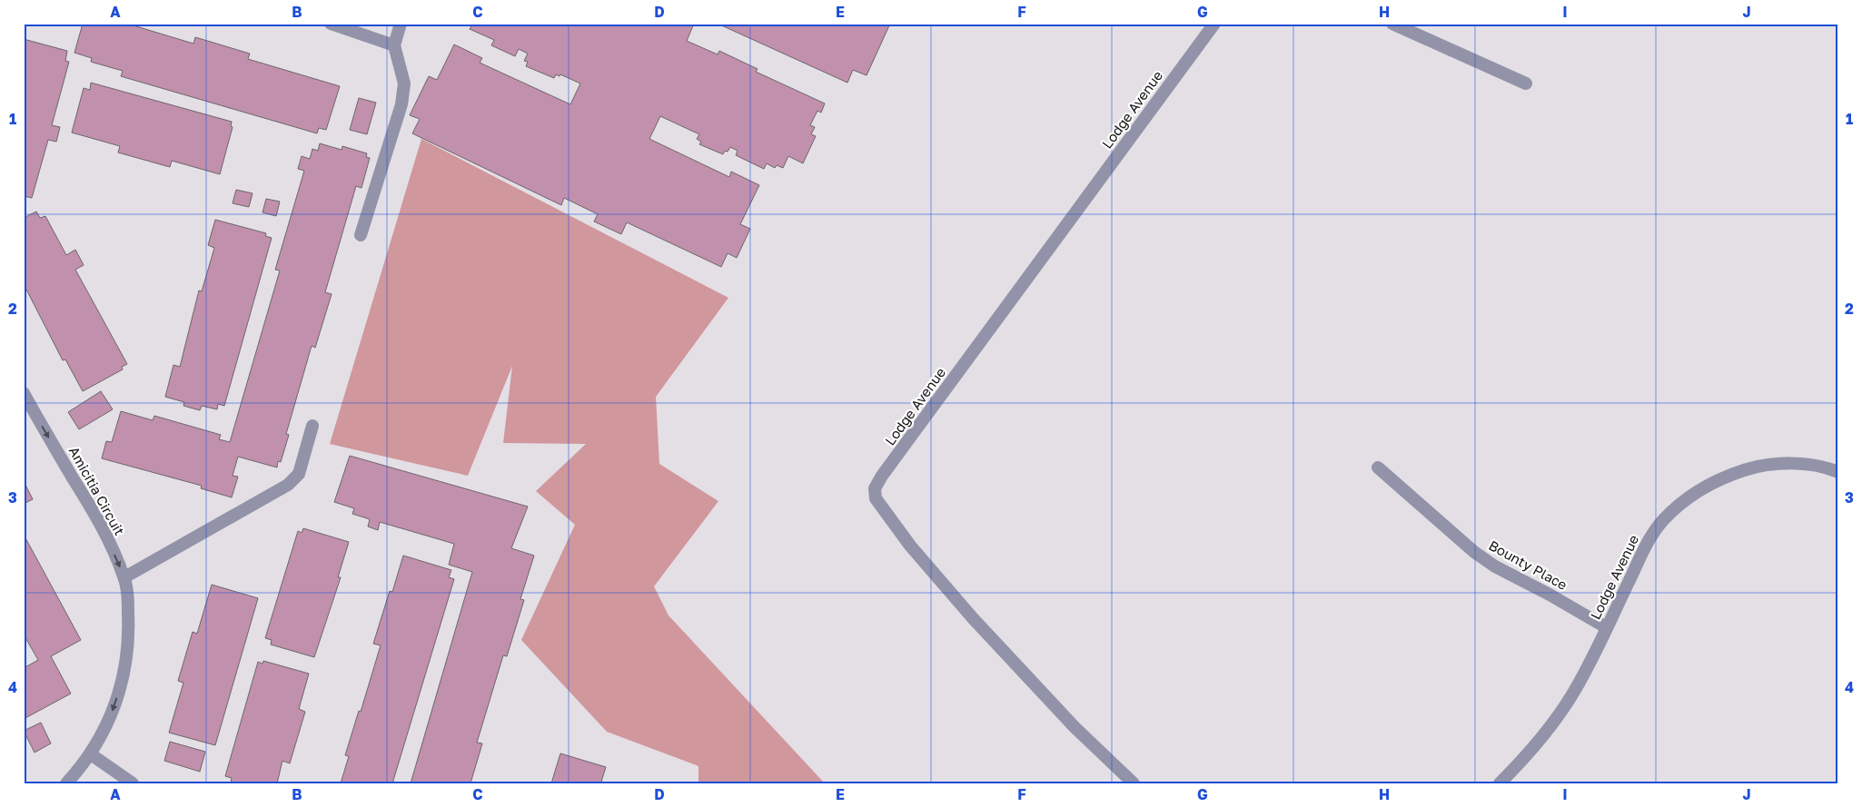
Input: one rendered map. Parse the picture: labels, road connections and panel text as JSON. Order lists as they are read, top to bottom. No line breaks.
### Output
{"streets":{"street":["Lodge Avenue","Amicitia Circuit","Bounty Place"]},"crossings":[["Lodge Avenue","Bounty Place"]],"one_way":["Amicitia Circuit"],"grid":{"columns":["A","B","C","D","E","F","G","H","I","J"],"rows":["1","2","3","4"]}}
